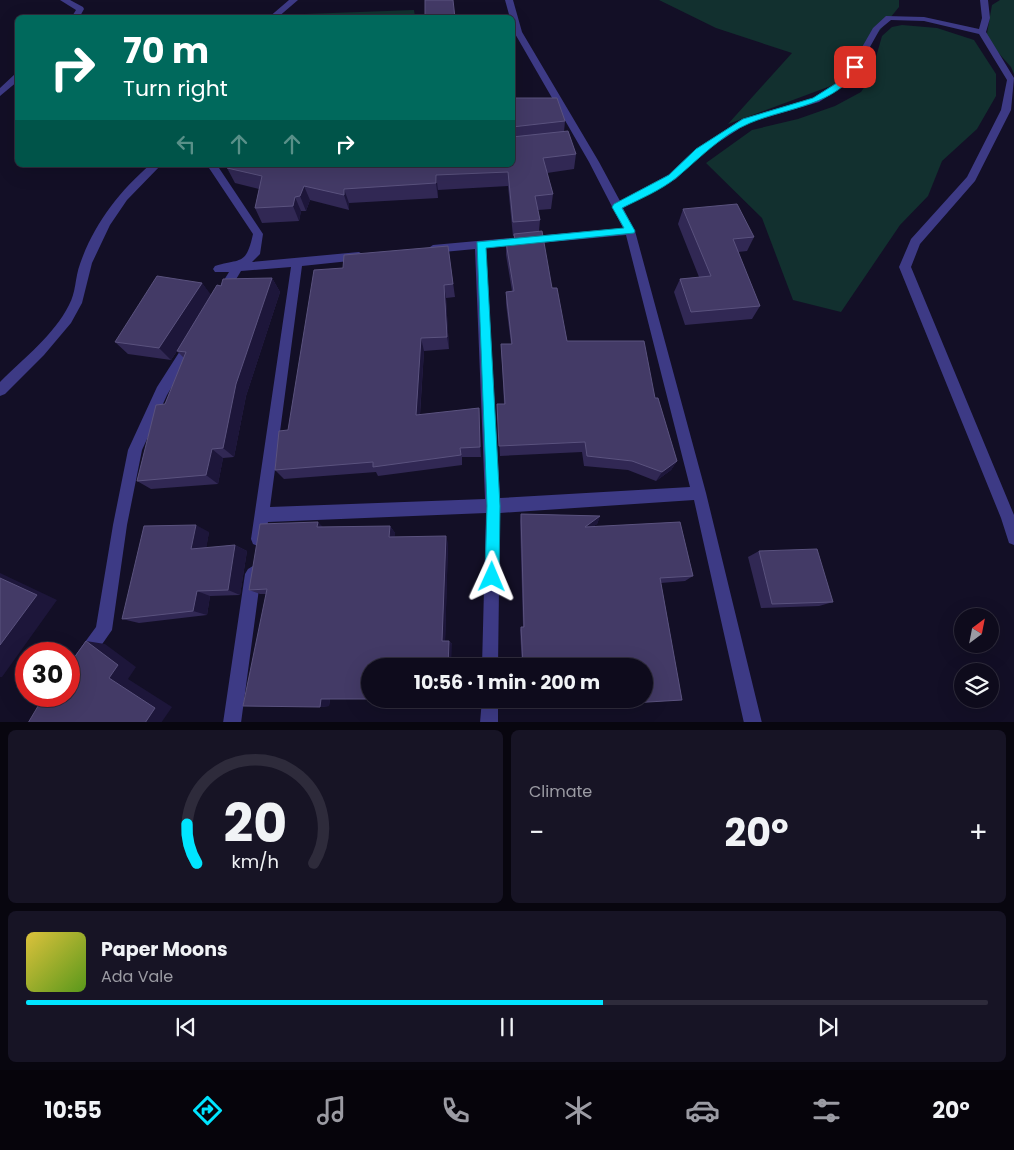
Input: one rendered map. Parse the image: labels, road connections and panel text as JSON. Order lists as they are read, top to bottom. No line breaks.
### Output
{"north":"top right","page":{"turn":["70 m","Turn right"],"limit":"30","trip":"10:56 · 1 min · 200 m","tile":"Climate","heat":["−","20°","+"],"song":["Paper Moons","Ada Vale"],"tabs":["10:55","20°"],"gauge":["20","km/h"]}}
